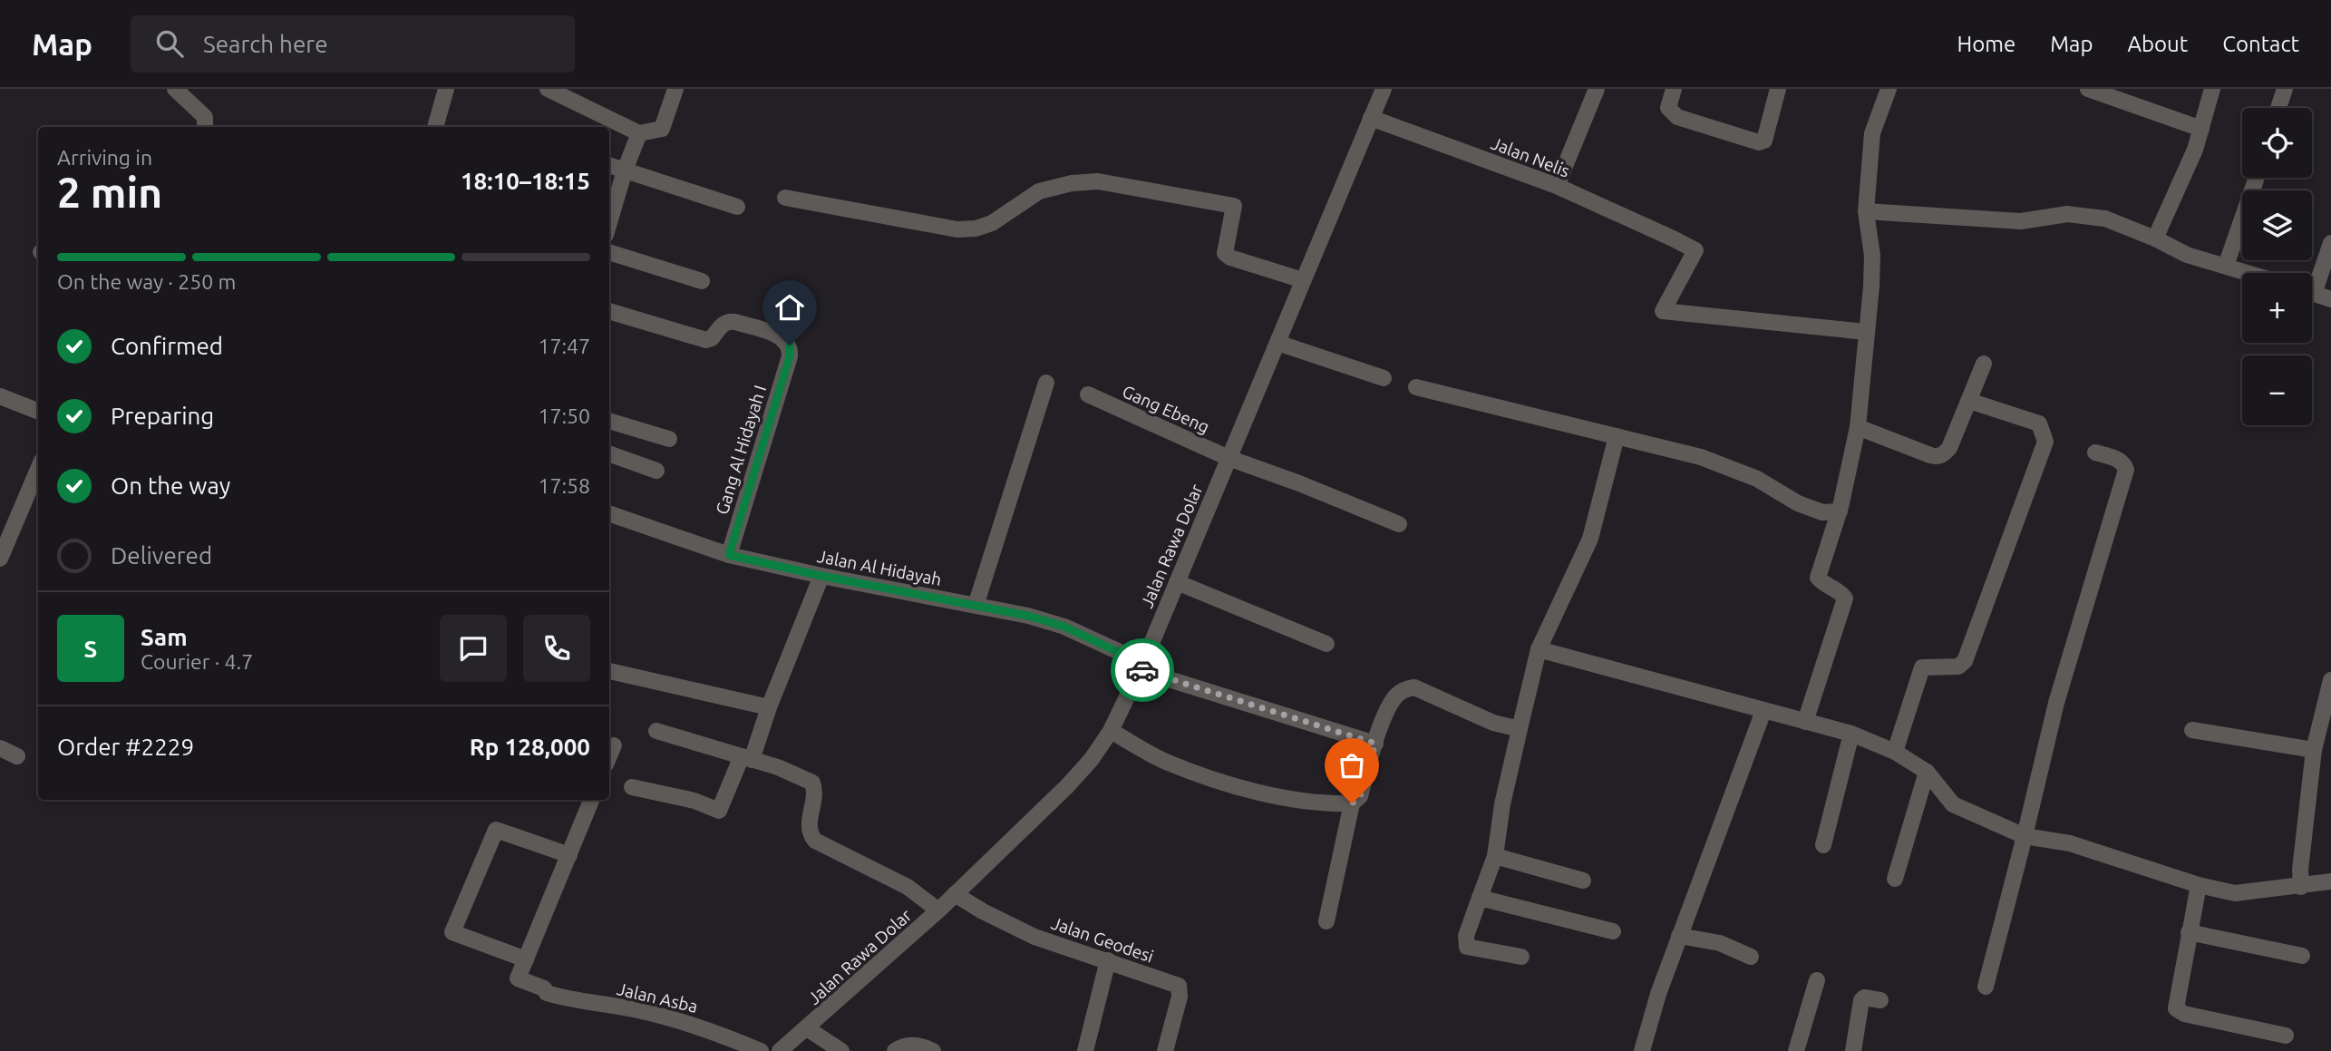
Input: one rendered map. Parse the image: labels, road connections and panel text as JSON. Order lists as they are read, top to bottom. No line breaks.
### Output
{"streets":{"street":["Jalan Nelis","Gang Ebeng","Gang Al Hidayah I","Jalan Rawa Dolar","Jalan Al Hidayah","Jalan Geodesi","Jalan Asba"]},"crossings":[["Jalan Nelis","Jalan Rawa Dolar"],["Gang Ebeng","Jalan Rawa Dolar"],["Gang Al Hidayah I","Jalan Al Hidayah"],["Jalan Rawa Dolar","Jalan Al Hidayah"],["Jalan Rawa Dolar","Jalan Geodesi"]],"page":{"header":"Map","search":"Search here","nav":["Home","Map","About","Contact"],"map_buttons":["+","−"],"heading":["2 min","Arriving in","18:10–18:15"],"panel":["Sam","Courier · 4.7","Order #2229","Rp 128,000"],"bar":"On the way · 250 m","list":[["Confirmed","17:47"],["Preparing","17:50"],["On the way","17:58"],"Delivered"],"round":"S"}}
